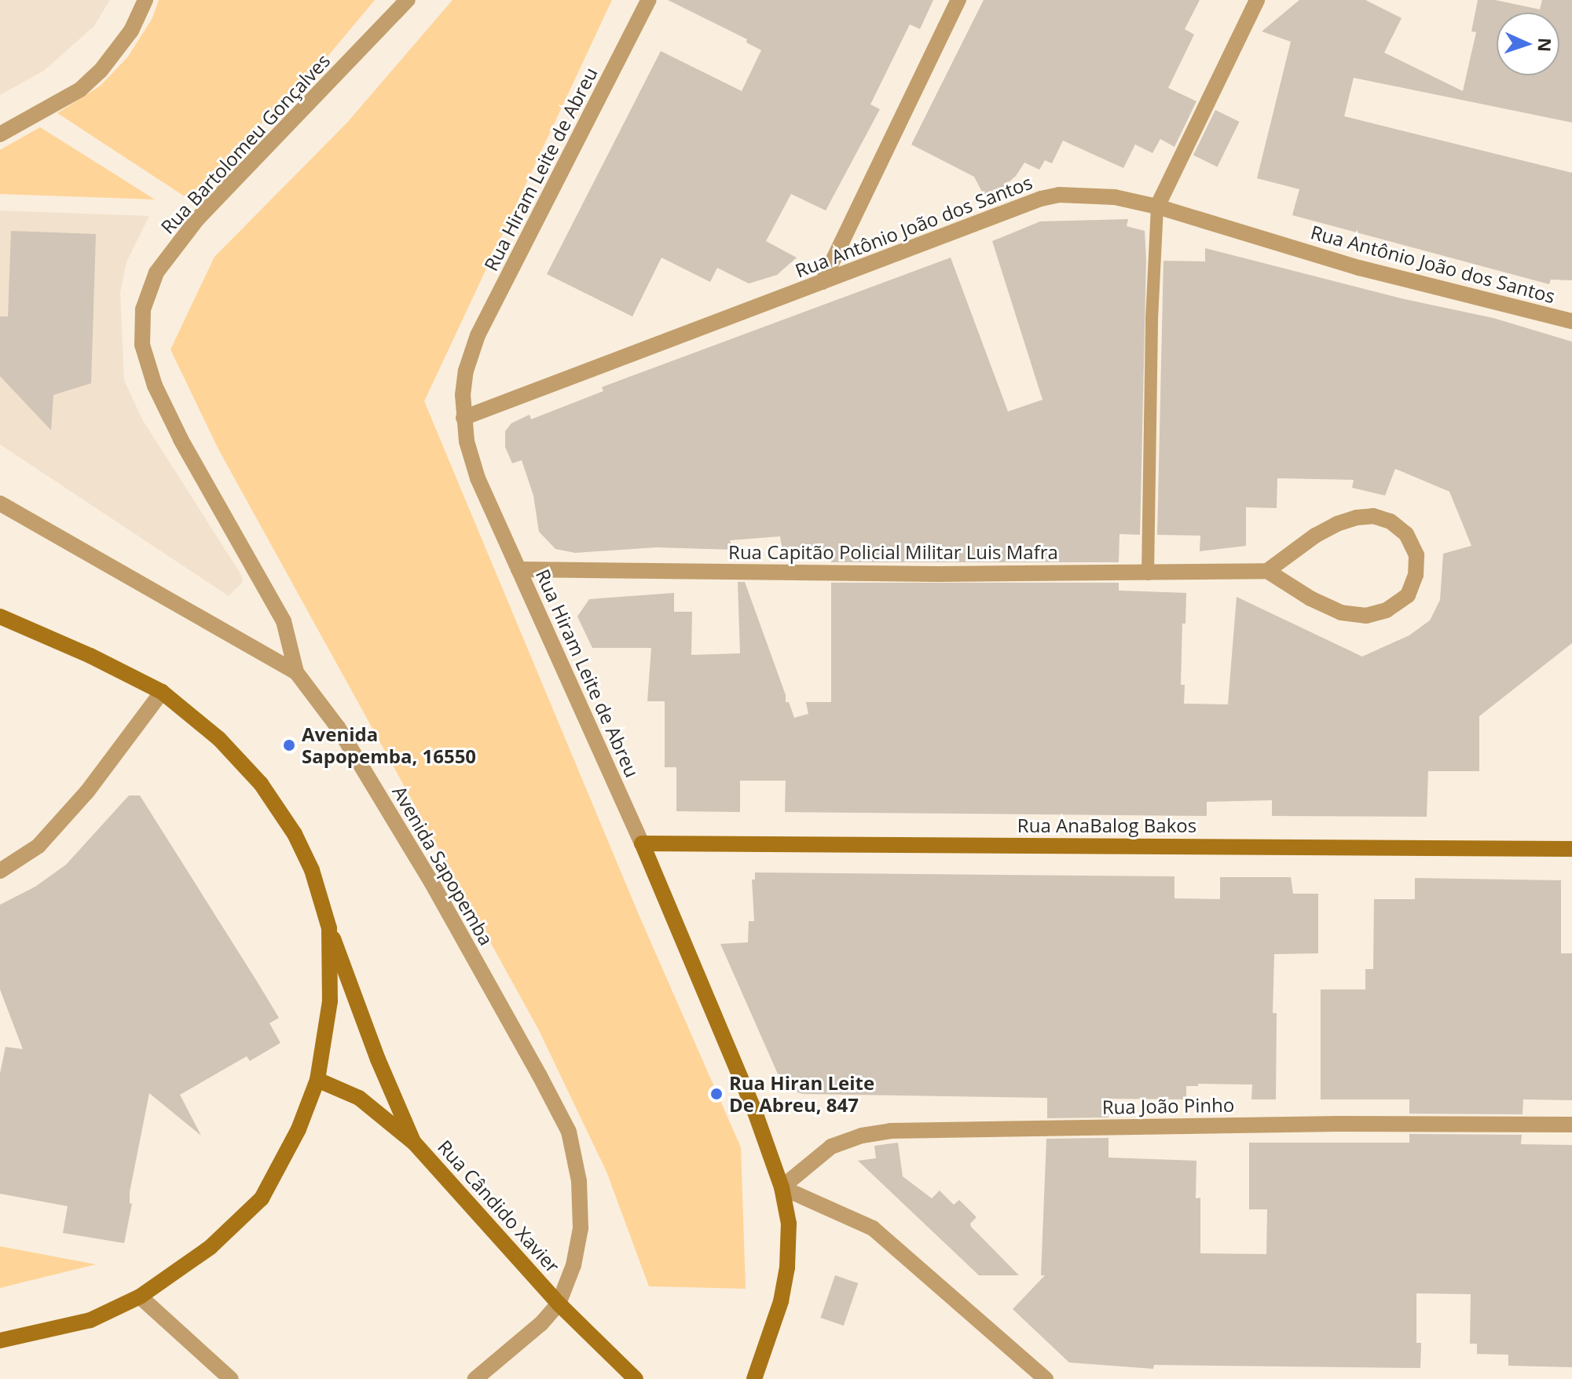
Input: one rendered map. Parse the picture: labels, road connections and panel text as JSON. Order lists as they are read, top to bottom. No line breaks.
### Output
{"streets":{"main road":["Rua Hiram Leite de Abreu","Rua AnaBalog Bakos","Rua Cândido Xavier"],"street":["Rua Bartolomeu Gonçalves","Rua Antônio João dos Santos","Rua Capitão Policial Militar Luis Mafra","Avenida Sapopemba","Rua João Pinho"]},"crossings":[["Rua Bartolomeu Gonçalves","Avenida Sapopemba"],["Rua Hiram Leite de Abreu","Rua Antônio João dos Santos"],["Rua Hiram Leite de Abreu","Rua Capitão Policial Militar Luis Mafra"],["Rua Hiram Leite de Abreu","Rua AnaBalog Bakos"],["Rua Hiram Leite de Abreu","Rua João Pinho"],["Avenida Sapopemba","Rua Cândido Xavier"]],"places":["Avenida Sapopemba, 16550","Rua Hiran Leite De Abreu, 847"],"north":"right"}
